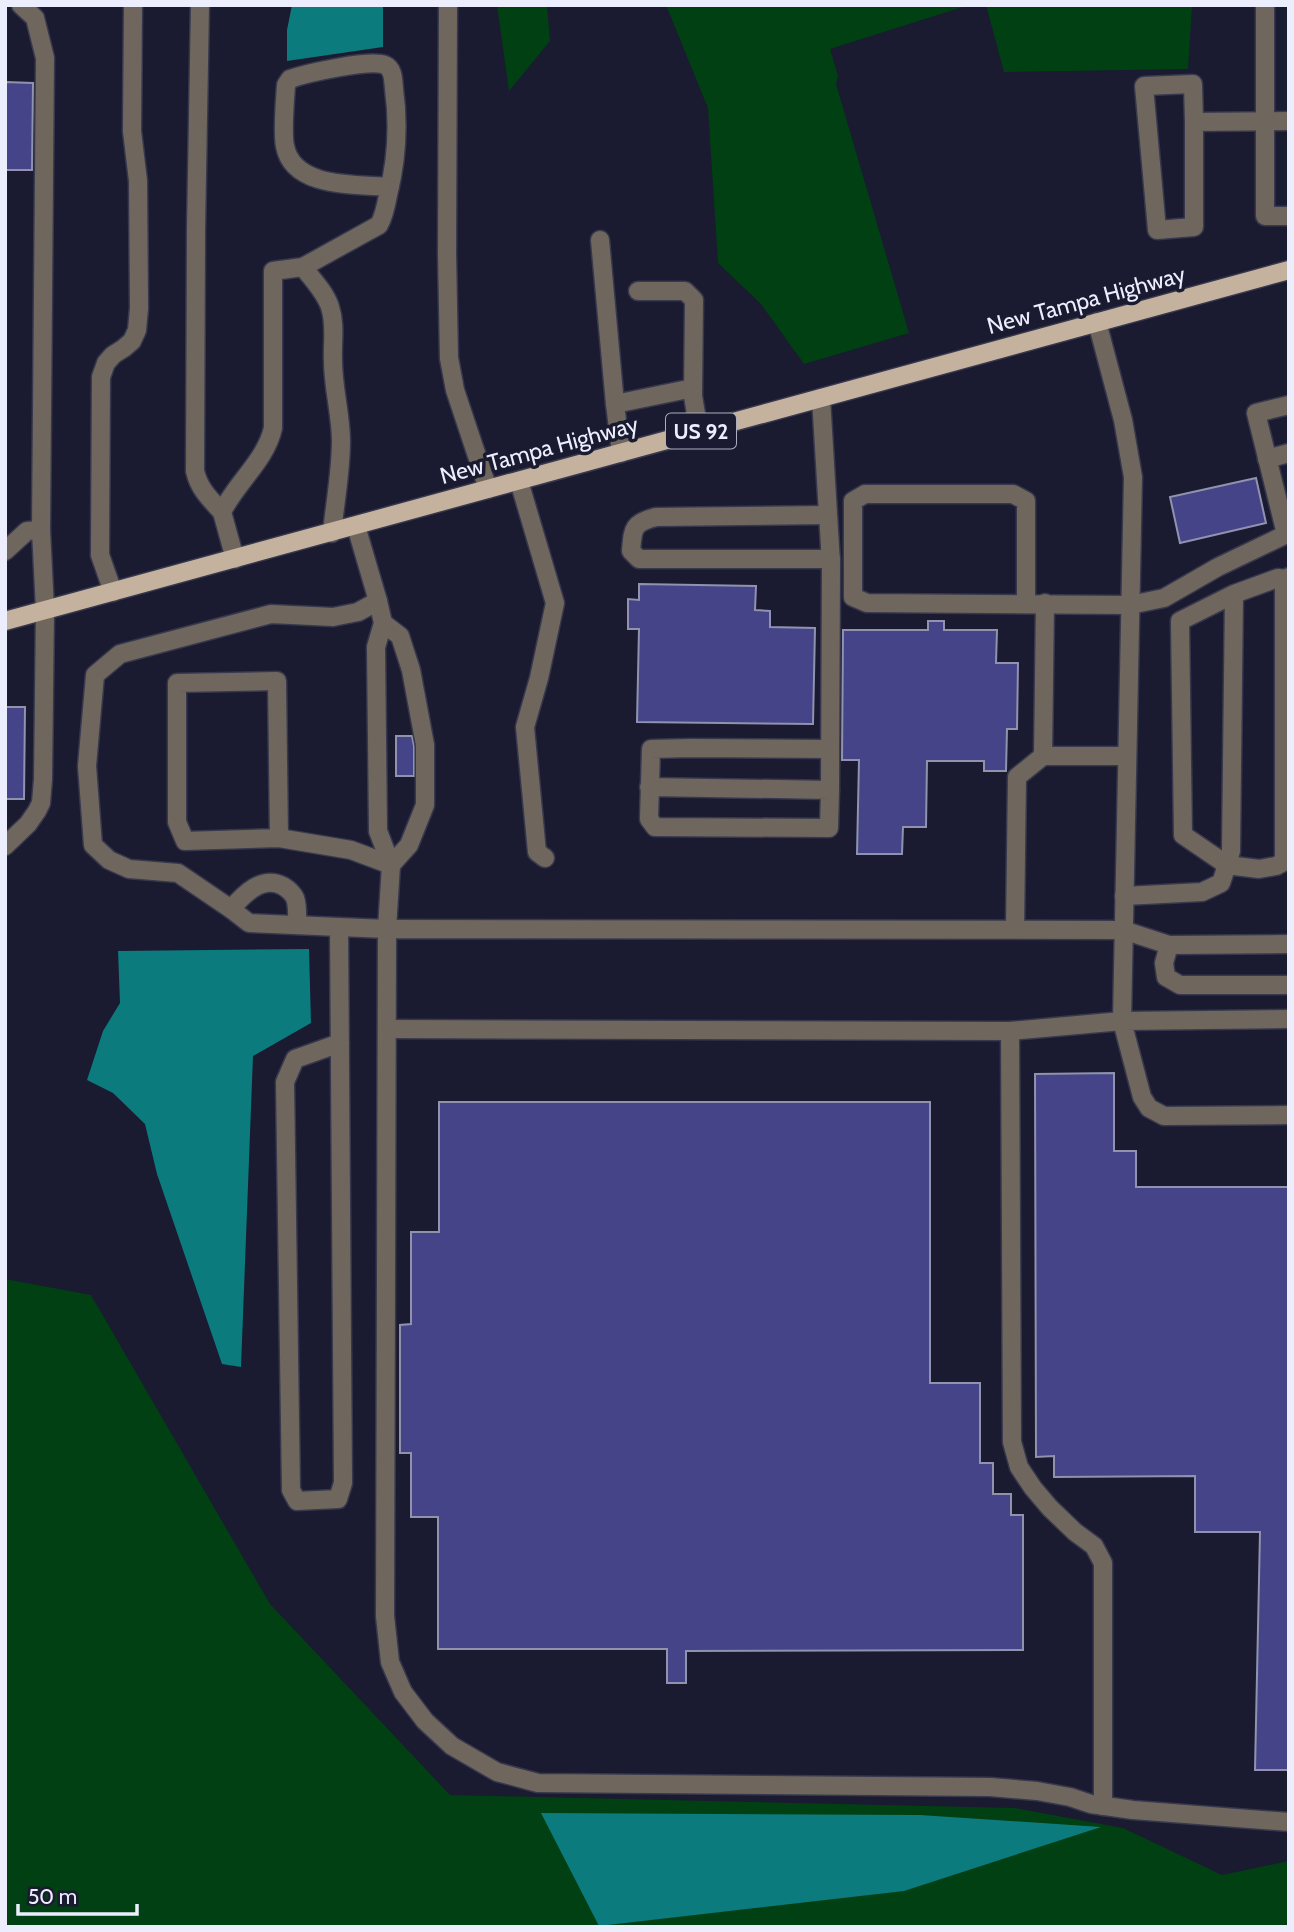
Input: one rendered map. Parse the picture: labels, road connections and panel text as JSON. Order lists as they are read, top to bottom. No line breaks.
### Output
{"streets":{"main road":["New Tampa Highway","US 92"]},"scale_bar":"50 m"}
